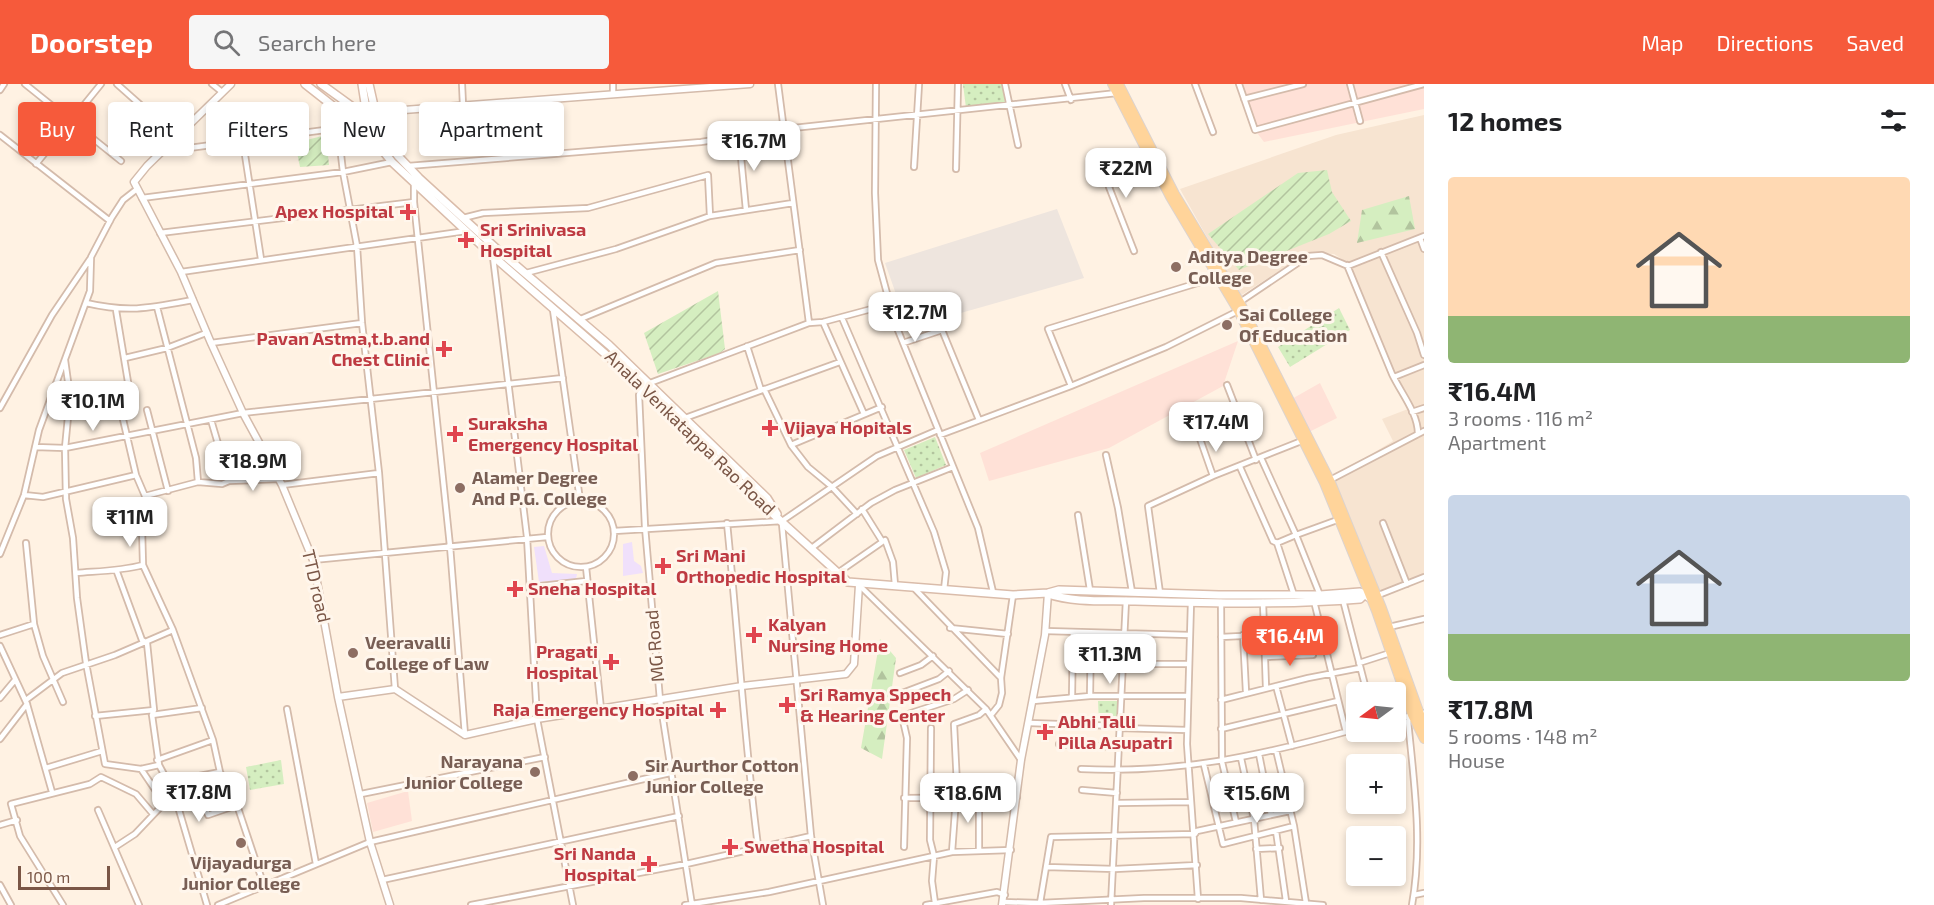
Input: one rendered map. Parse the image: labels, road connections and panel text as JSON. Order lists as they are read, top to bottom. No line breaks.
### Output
{"streets":{"main road":["Anala Venkatappa Rao Road"],"street":["TTD road","MG Road"]},"crossings":[["Anala Venkatappa Rao Road","MG Road"]],"places":{"health":["Apex Hospital","Sri Srinivasa Hospital","Pavan Astma,t.b.and Chest Clinic","Vijaya Hopitals","Suraksha Emergency Hospital","Sri Mani Orthopedic Hospital","Sneha Hospital","Kalyan Nursing Home","Pragati Hospital","Sri Ramya Sppech & Hearing Center","Raja Emergency Hospital","Abhi Talli Pilla Asupatri","Swetha Hospital","Sri Nanda Hospital"],"other":["Aditya Degree College","Sai College Of Education","Alamer Degree And P.G. College","Veeravalli College of Law","Narayana Junior College","Sir Aurthor Cotton Junior College","Vijayadurga Junior College"]},"scale_bar":"100 m","north":"left","page":{"header":"Doorstep","search":"Search here","nav":["Map","Directions","Saved"],"heading":"12 homes","chip":["Buy","Rent","Filters","New","Apartment"],"price":["₹16.7M","₹22M","₹12.7M","₹10.1M","₹17.4M","₹18.9M","₹11M","₹16.4M","₹11.3M","₹17.8M","₹18.6M","₹15.6M"],"list":[{"name":"₹16.4M","note":"3 rooms · 116 m² · Apartment"},{"name":"₹17.8M","note":"5 rooms · 148 m² · House"}],"map_buttons":["+","−"],"scale":"100 m"}}
